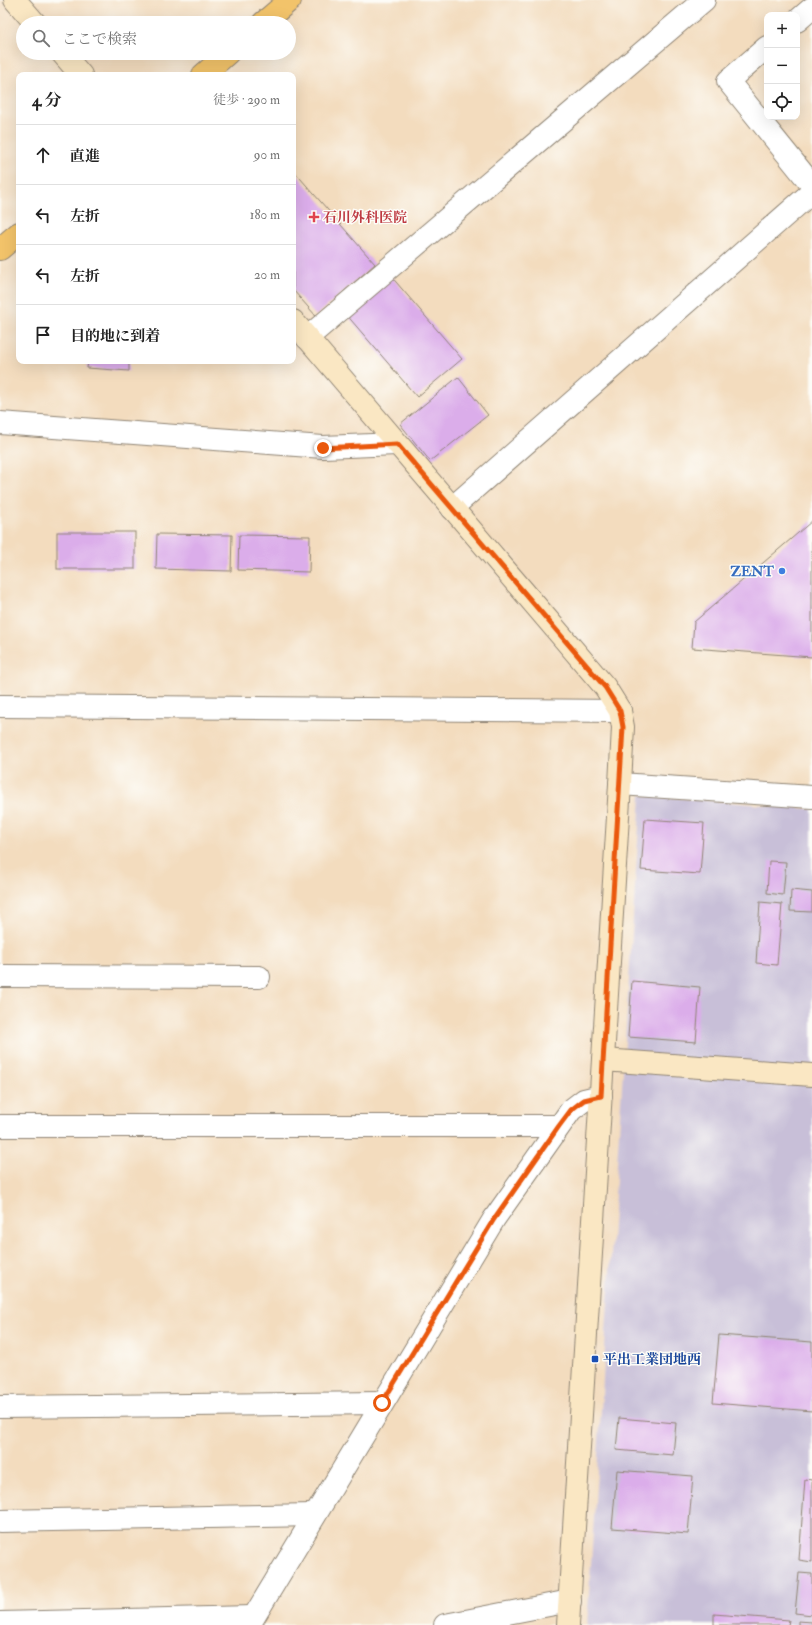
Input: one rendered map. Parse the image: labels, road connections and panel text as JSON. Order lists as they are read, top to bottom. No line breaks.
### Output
{"places":{"health":["石川外科医院"],"other":["ZENT"],"transit":["平出工業団地西"]},"page":{"map_buttons":["+","−"],"search":"ここで検索","heading":["4 分","徒歩 · 290 m"],"list":[["直進","90 m"],["左折","180 m"],["左折","20 m"],"目的地に到着"]}}
